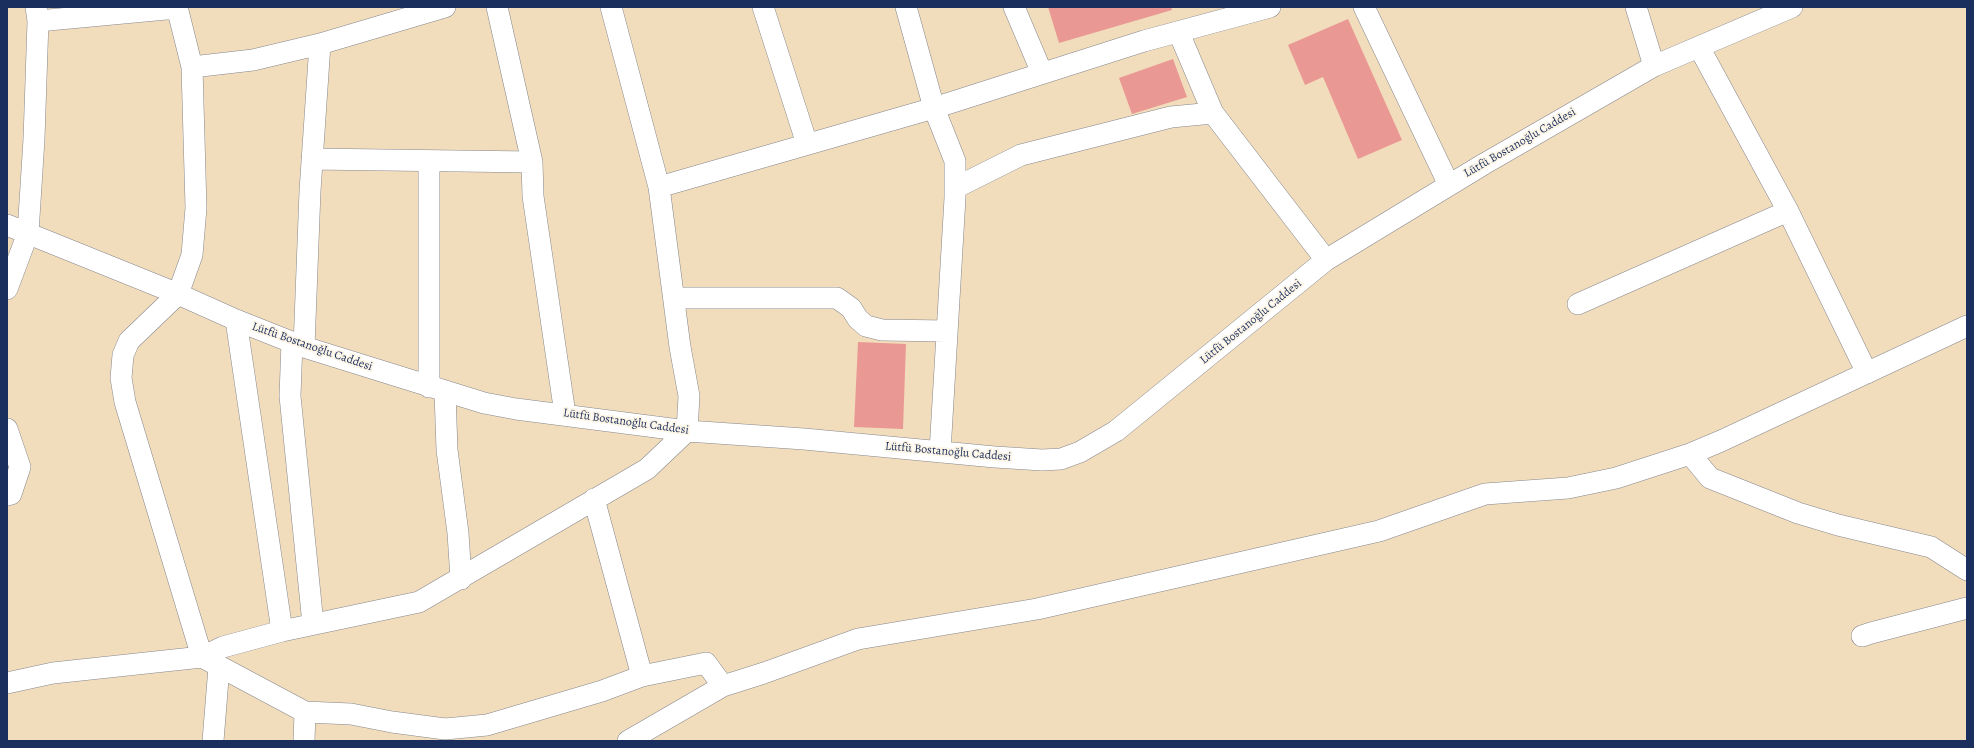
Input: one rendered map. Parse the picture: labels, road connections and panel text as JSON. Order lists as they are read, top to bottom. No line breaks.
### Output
{"streets":{"street":["Lütfü Bostanoğlu Caddesi"]}}
